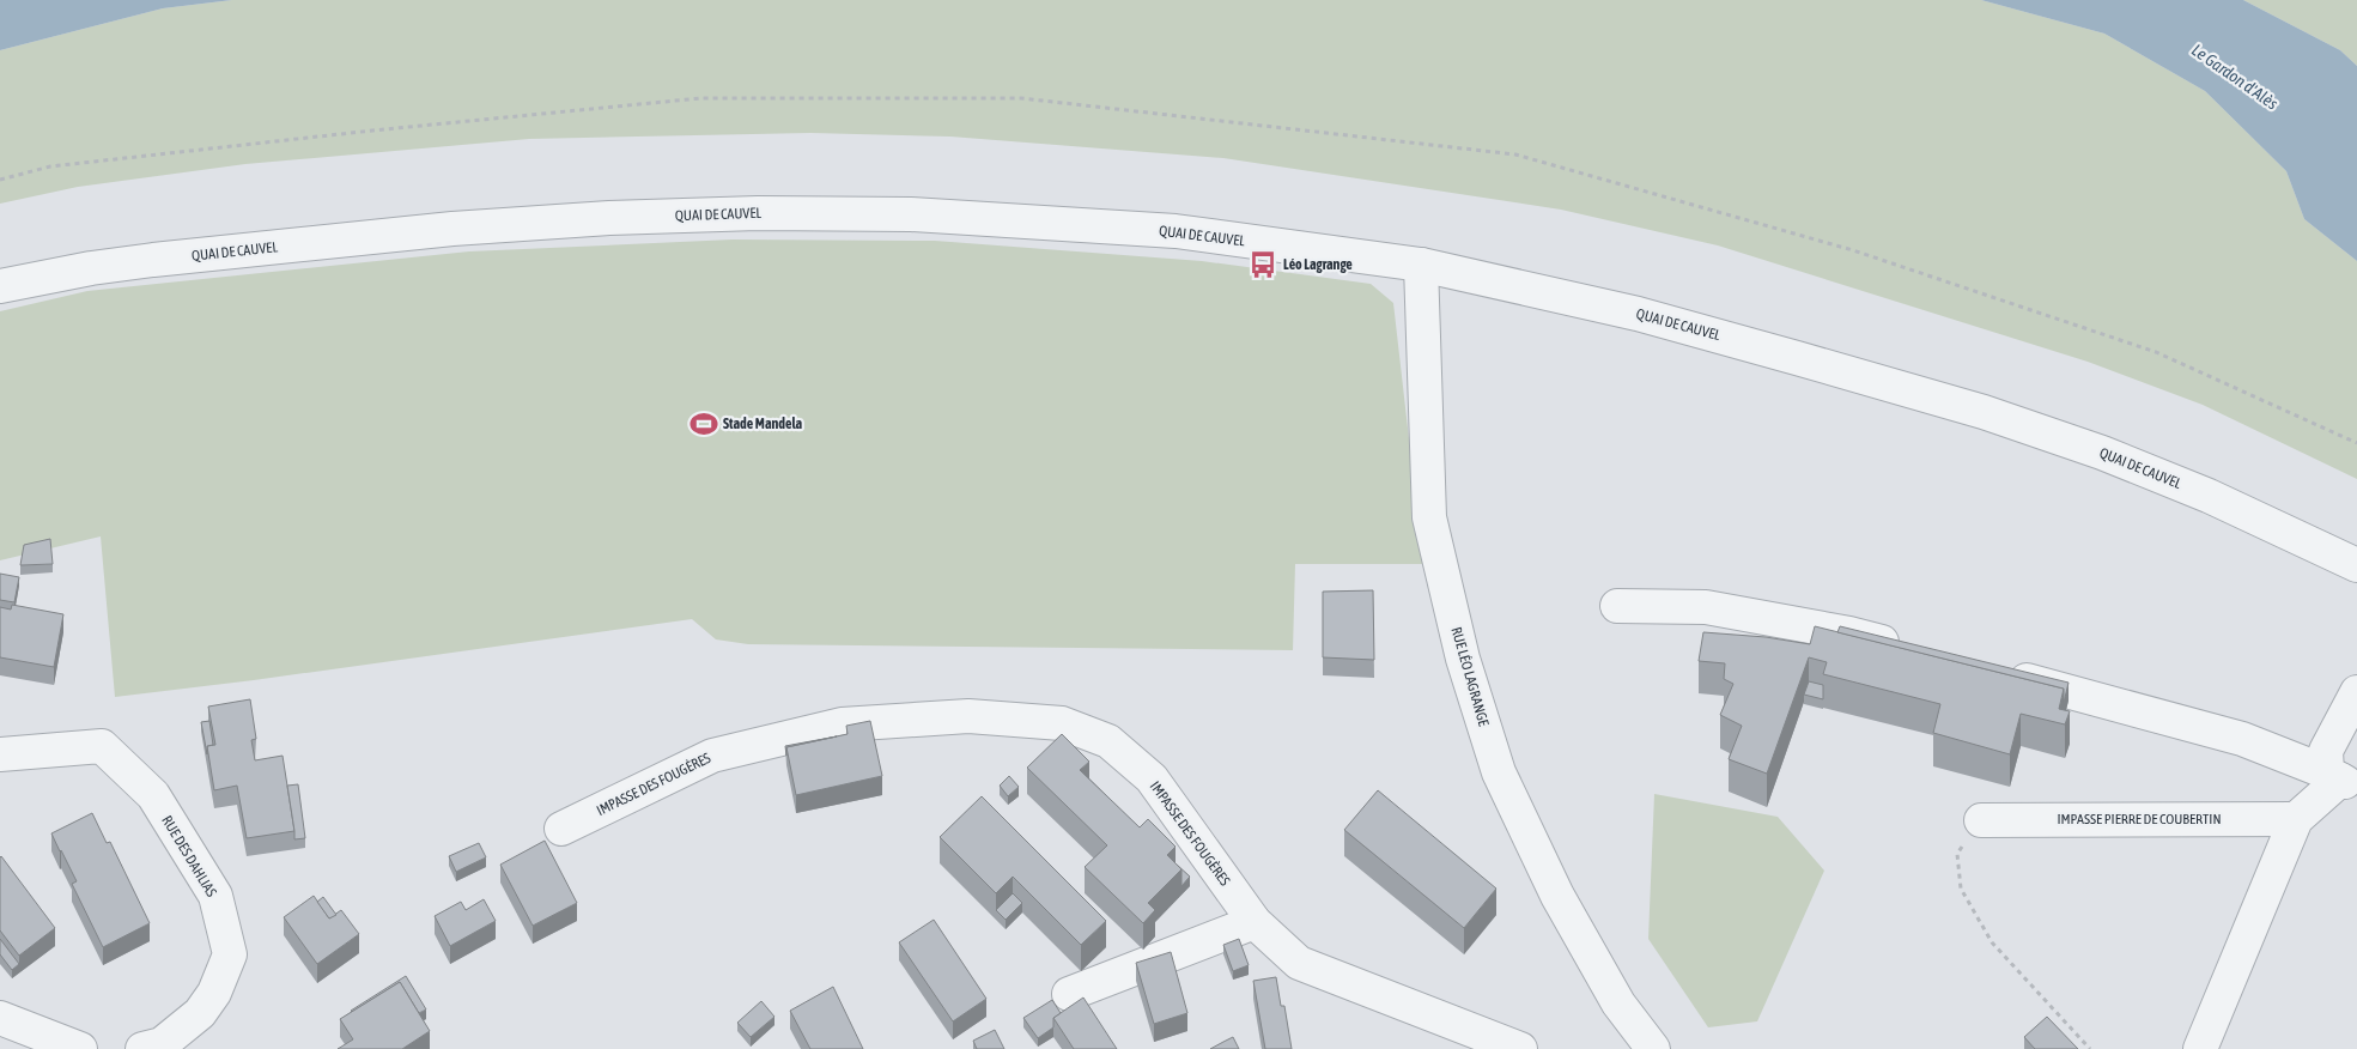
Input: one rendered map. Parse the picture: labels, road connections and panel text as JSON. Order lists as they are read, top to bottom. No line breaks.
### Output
{"streets":{"street":["QUAI DE CAUVEL","RUE LÉO LAGRANGE","IMPASSE DES FOUGÈRES","IMPASSE PIERRE DE COUBERTIN","RUE DES DAHLIAS"]},"crossings":[["QUAI DE CAUVEL","RUE LÉO LAGRANGE"]],"water":["Le Gardon d'Alès"],"places":{"bus stop":["Léo Lagrange"],"sports":["Stade Mandela"]}}
